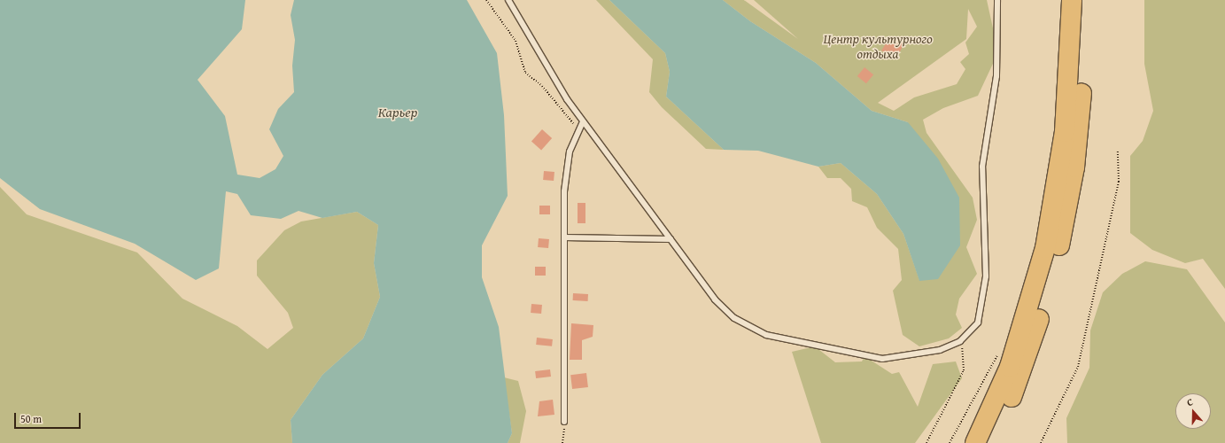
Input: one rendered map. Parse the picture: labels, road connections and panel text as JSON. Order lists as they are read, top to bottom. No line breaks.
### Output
{"water":["Карьер"],"parks":["Центр культурного отдыха"],"scale_bar":"50 m","north":"top"}
